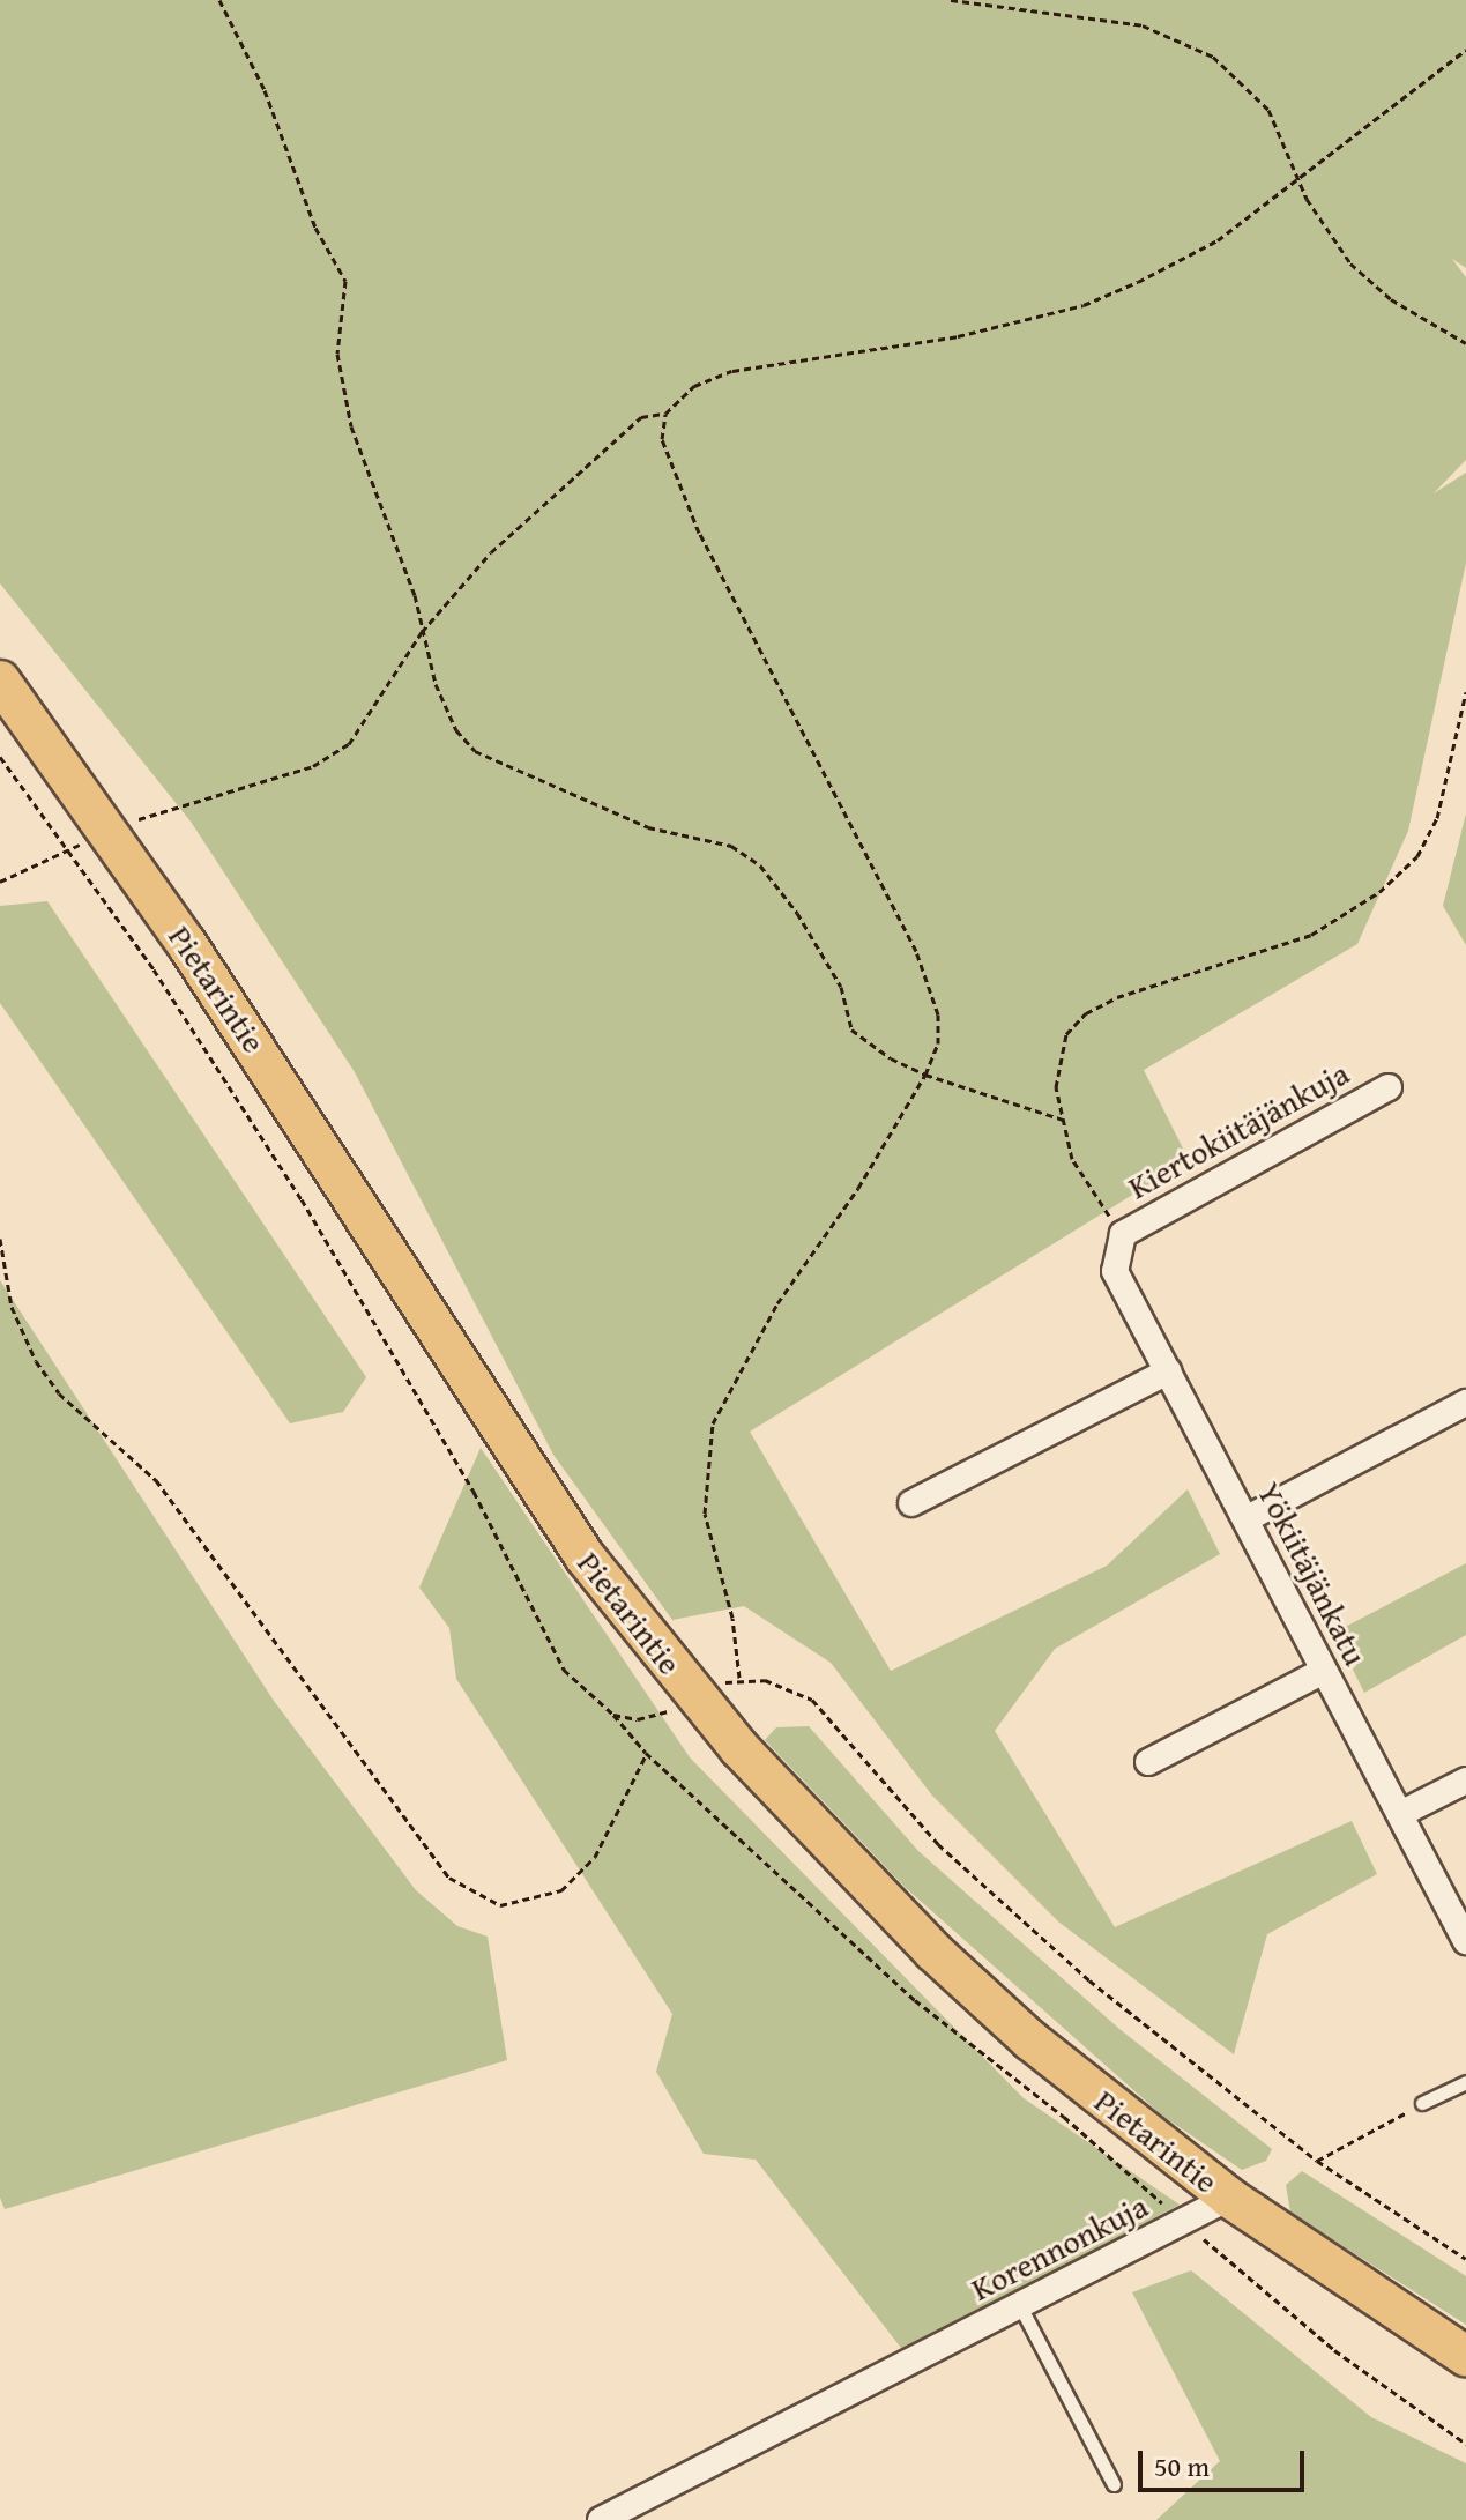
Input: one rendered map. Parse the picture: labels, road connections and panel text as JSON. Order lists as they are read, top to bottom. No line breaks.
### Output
{"streets":{"main road":["Pietarintie"],"street":["Kiertokiitäjänkuja","Yökiitäjänkatu","Korennonkuja"]},"crossings":[["Pietarintie","Korennonkuja"],["Kiertokiitäjänkuja","Yökiitäjänkatu"]],"scale_bar":"50 m"}
